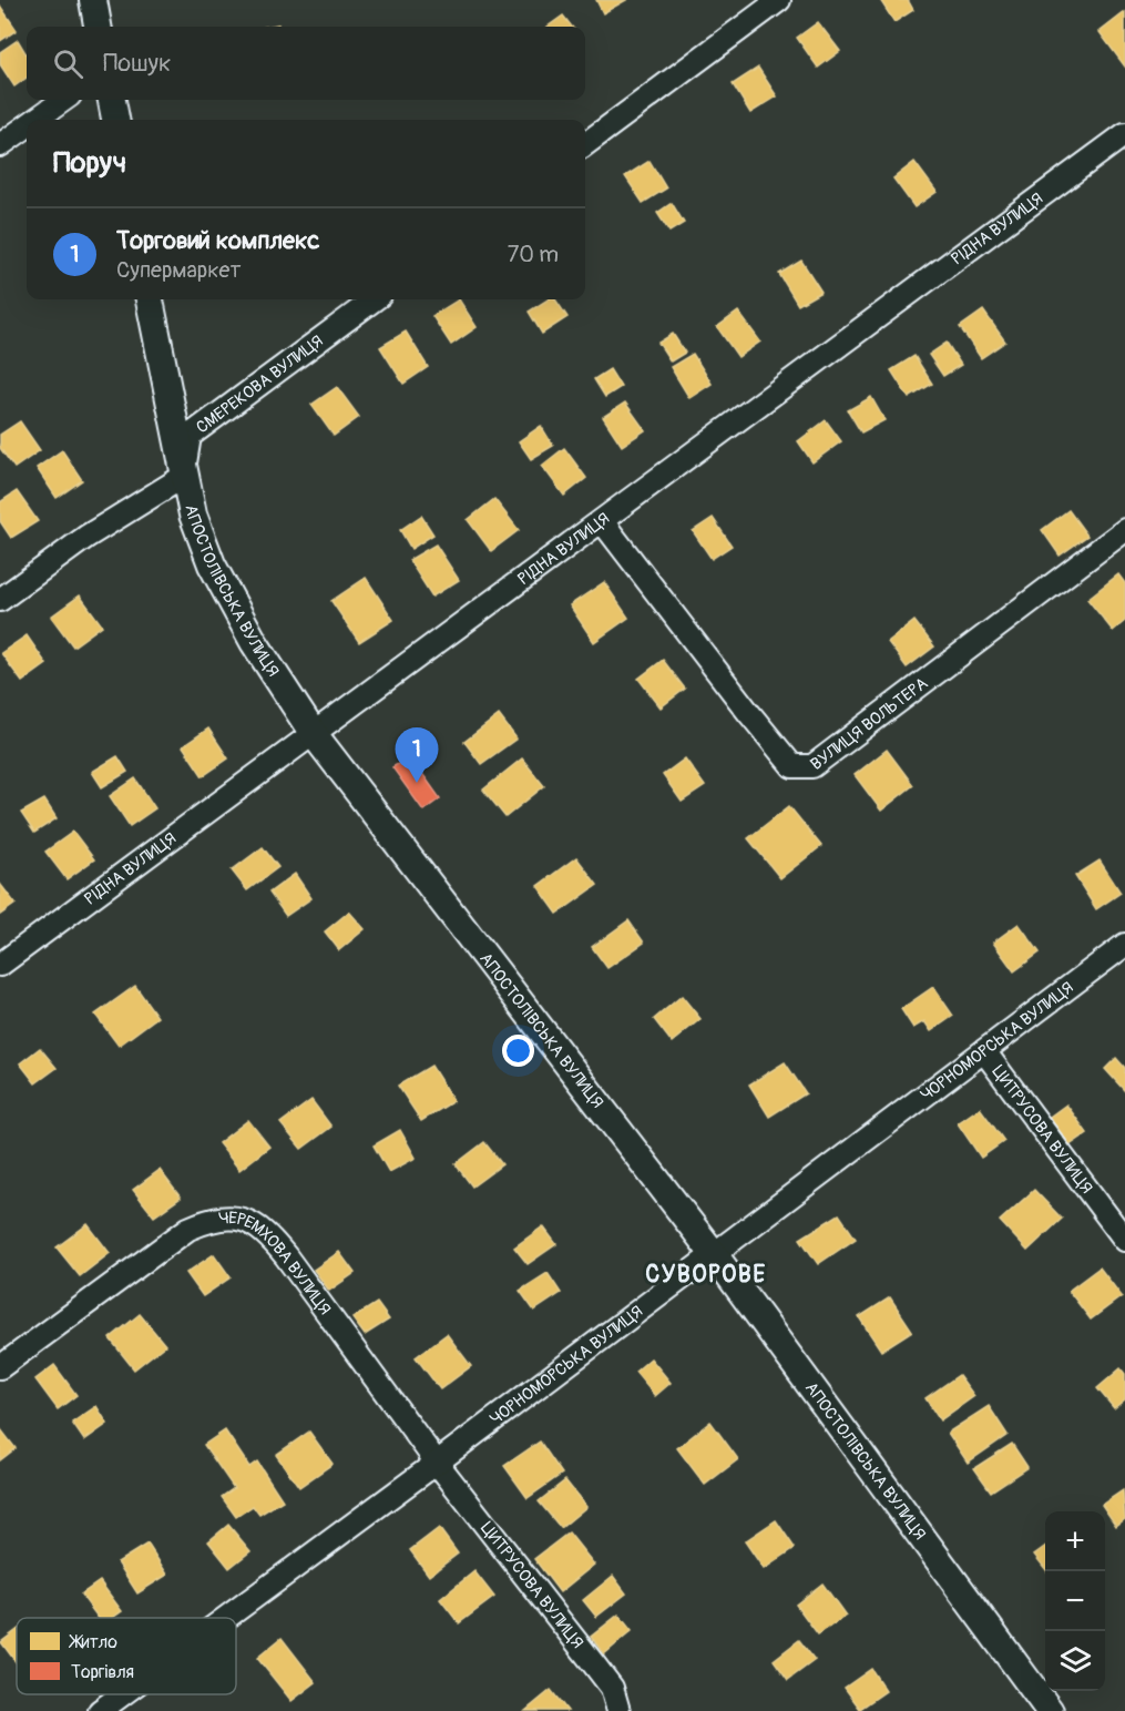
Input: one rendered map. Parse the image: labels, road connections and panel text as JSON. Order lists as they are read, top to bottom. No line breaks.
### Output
{"streets":{"street":["РІДНА ВУЛИЦЯ","СМЕРЕКОВА ВУЛИЦЯ","АПОСТОЛІВСЬКА ВУЛИЦЯ","ВУЛИЦЯ ВОЛЬТЕРА","ЧОРНОМОРСЬКА ВУЛИЦЯ","ЦИТРУСОВА ВУЛИЦЯ","ЧЕРЕМХОВА ВУЛИЦЯ"]},"crossings":[["РІДНА ВУЛИЦЯ","АПОСТОЛІВСЬКА ВУЛИЦЯ"],["РІДНА ВУЛИЦЯ","ВУЛИЦЯ ВОЛЬТЕРА"],["СМЕРЕКОВА ВУЛИЦЯ","АПОСТОЛІВСЬКА ВУЛИЦЯ"],["АПОСТОЛІВСЬКА ВУЛИЦЯ","ЧОРНОМОРСЬКА ВУЛИЦЯ"],["ЧОРНОМОРСЬКА ВУЛИЦЯ","ЦИТРУСОВА ВУЛИЦЯ"],["ЧОРНОМОРСЬКА ВУЛИЦЯ","ЧЕРЕМХОВА ВУЛИЦЯ"],["ЦИТРУСОВА ВУЛИЦЯ","ЧЕРЕМХОВА ВУЛИЦЯ"]],"districts":["СУВОРОВЕ"],"legend":["Житло","Торгівля"],"page":{"search":"Пошук","heading":"Поруч","list":[{"mark":"1","name":"Торговий комплекс","note":"Супермаркет","value":"70 m"}],"pins":"1","map_buttons":["+","−"]}}
